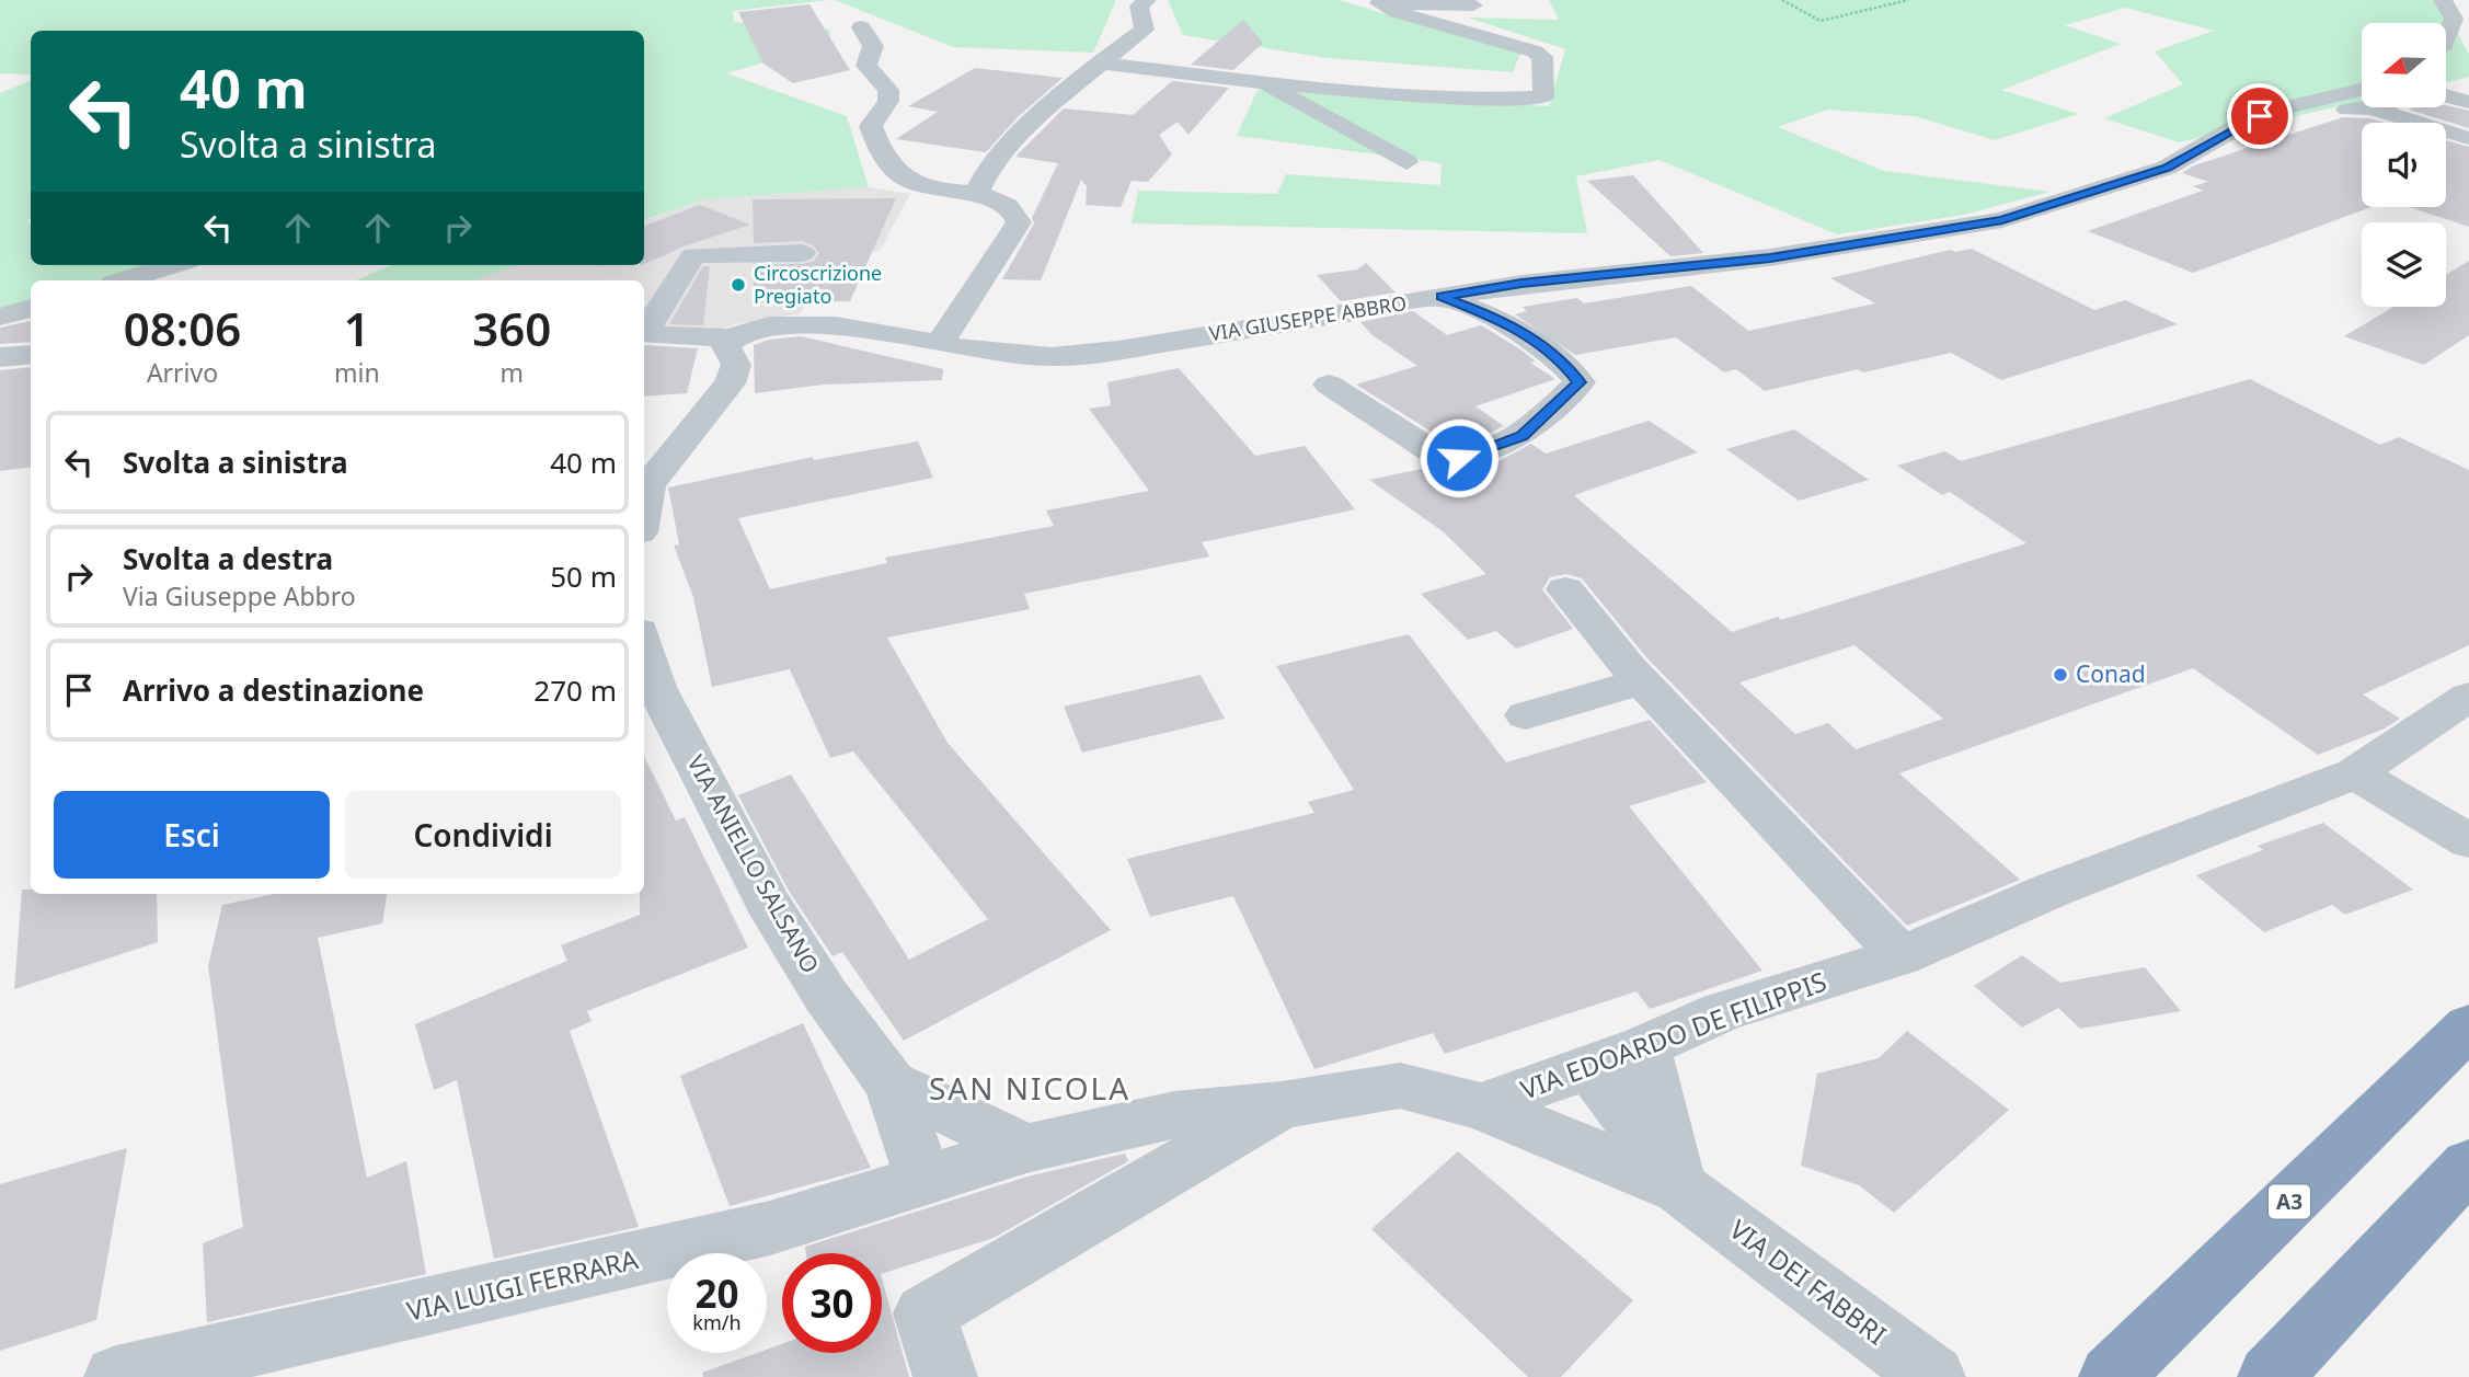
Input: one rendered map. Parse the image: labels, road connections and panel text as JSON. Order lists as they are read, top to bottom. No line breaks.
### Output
{"streets":{"highway":["A3"],"street":["VIA GIUSEPPE ABBRO","VIA ANIELLO SALSANO","VIA EDOARDO DE FILIPPIS","VIA DEI FABBRI","VIA LUIGI FERRARA"]},"crossings":[["VIA ANIELLO SALSANO","VIA LUIGI FERRARA"],["VIA EDOARDO DE FILIPPIS","VIA DEI FABBRI"]],"districts":["SAN NICOLA"],"places":["Circoscrizione Pregiato","Conad"],"north":"left","page":{"turn":["40 m","Svolta a sinistra"],"eta":["08:06","Arrivo","1","min","360","m"],"list":[{"name":"Svolta a sinistra","value":"40 m"},{"name":"Svolta a destra","note":"Via Giuseppe Abbro","value":"50 m"},{"name":"Arrivo a destinazione","value":"270 m"}],"buttons":["Esci","Condividi"],"speed":"20 km/h","limit":"30"}}
